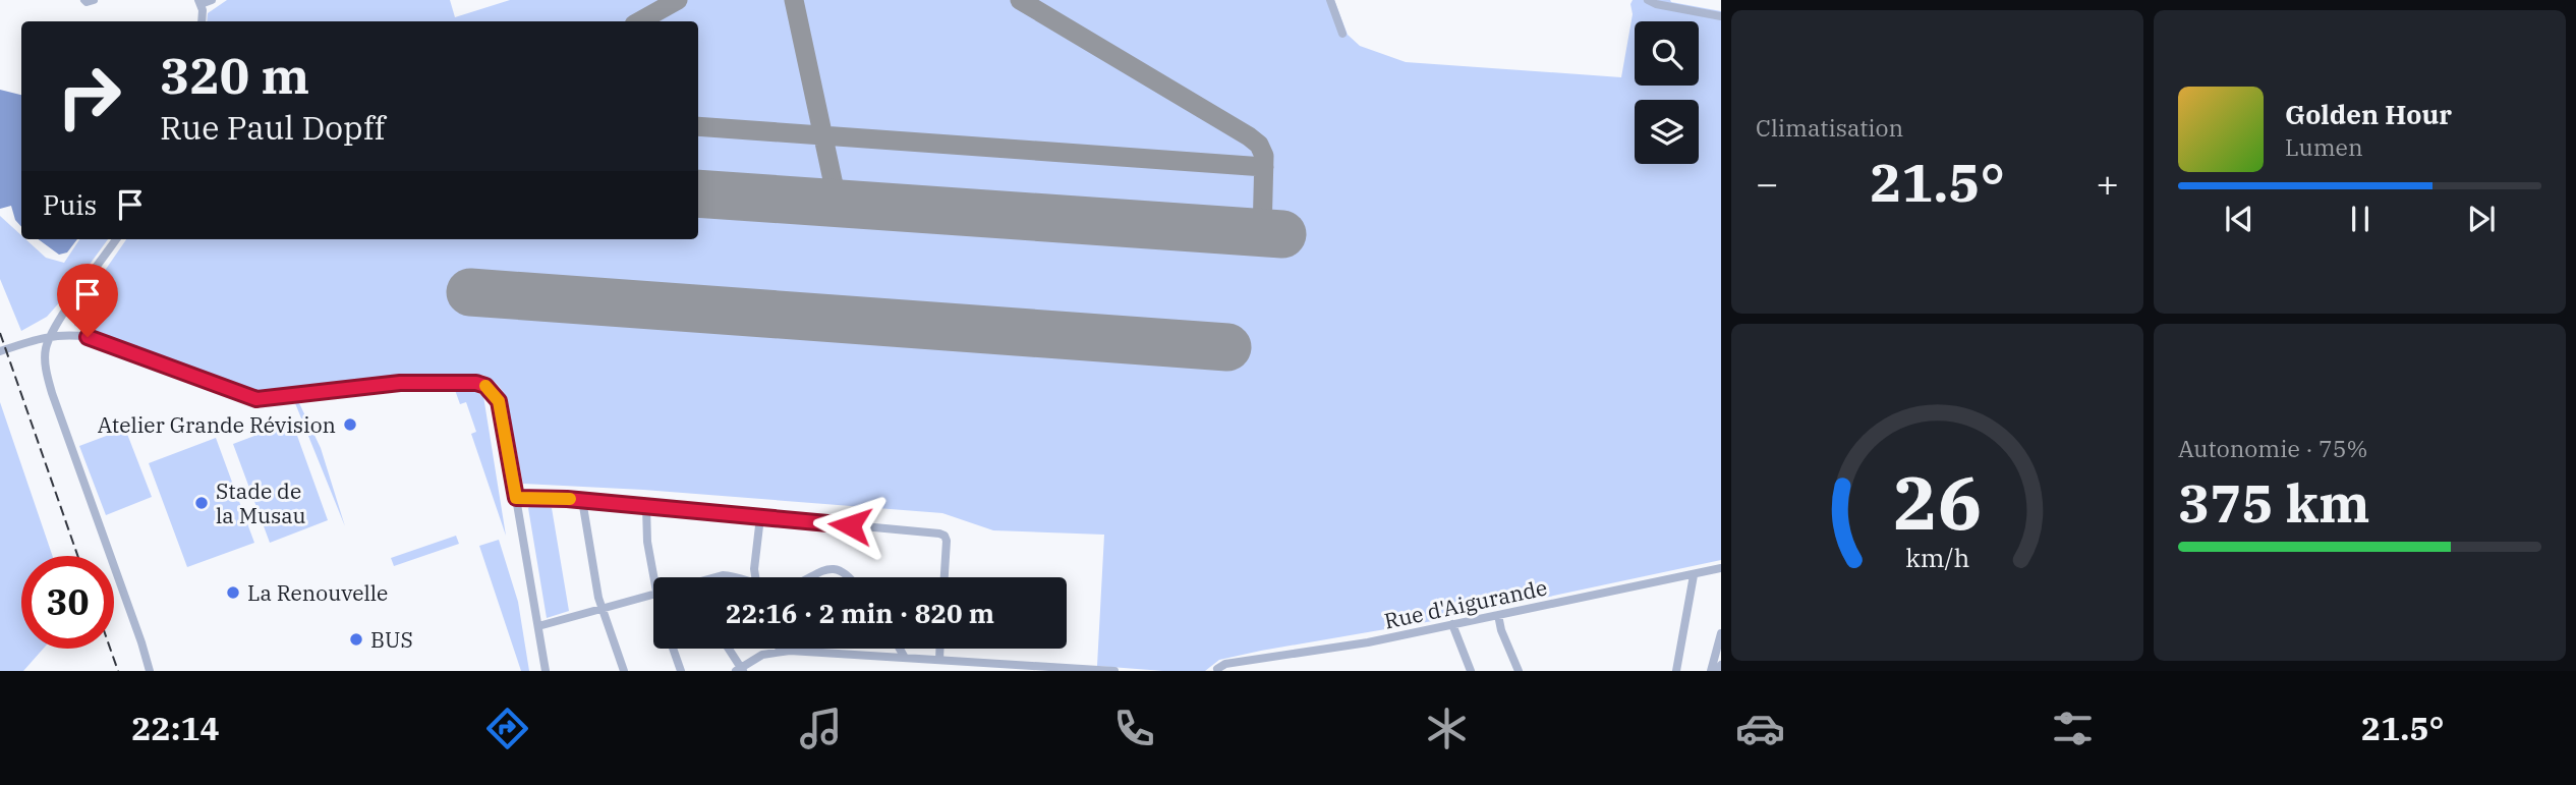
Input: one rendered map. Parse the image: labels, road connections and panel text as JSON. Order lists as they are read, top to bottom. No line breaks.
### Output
{"streets":{"street":["Rue d'Aigurande"]},"places":["Atelier Grande Révision","Stade de la Musau","La Renouvelle","BUS"],"page":{"tile":["Climatisation",["Autonomie · 75%","375 km"]],"turn":["320 m","Rue Paul Dopff"],"song":["Golden Hour","Lumen"],"heat":["−","21.5°","+"],"then":"Puis","limit":"30","trip":"22:16 · 2 min · 820 m","tabs":["22:14","21.5°"],"gauge":["26","km/h"]}}
